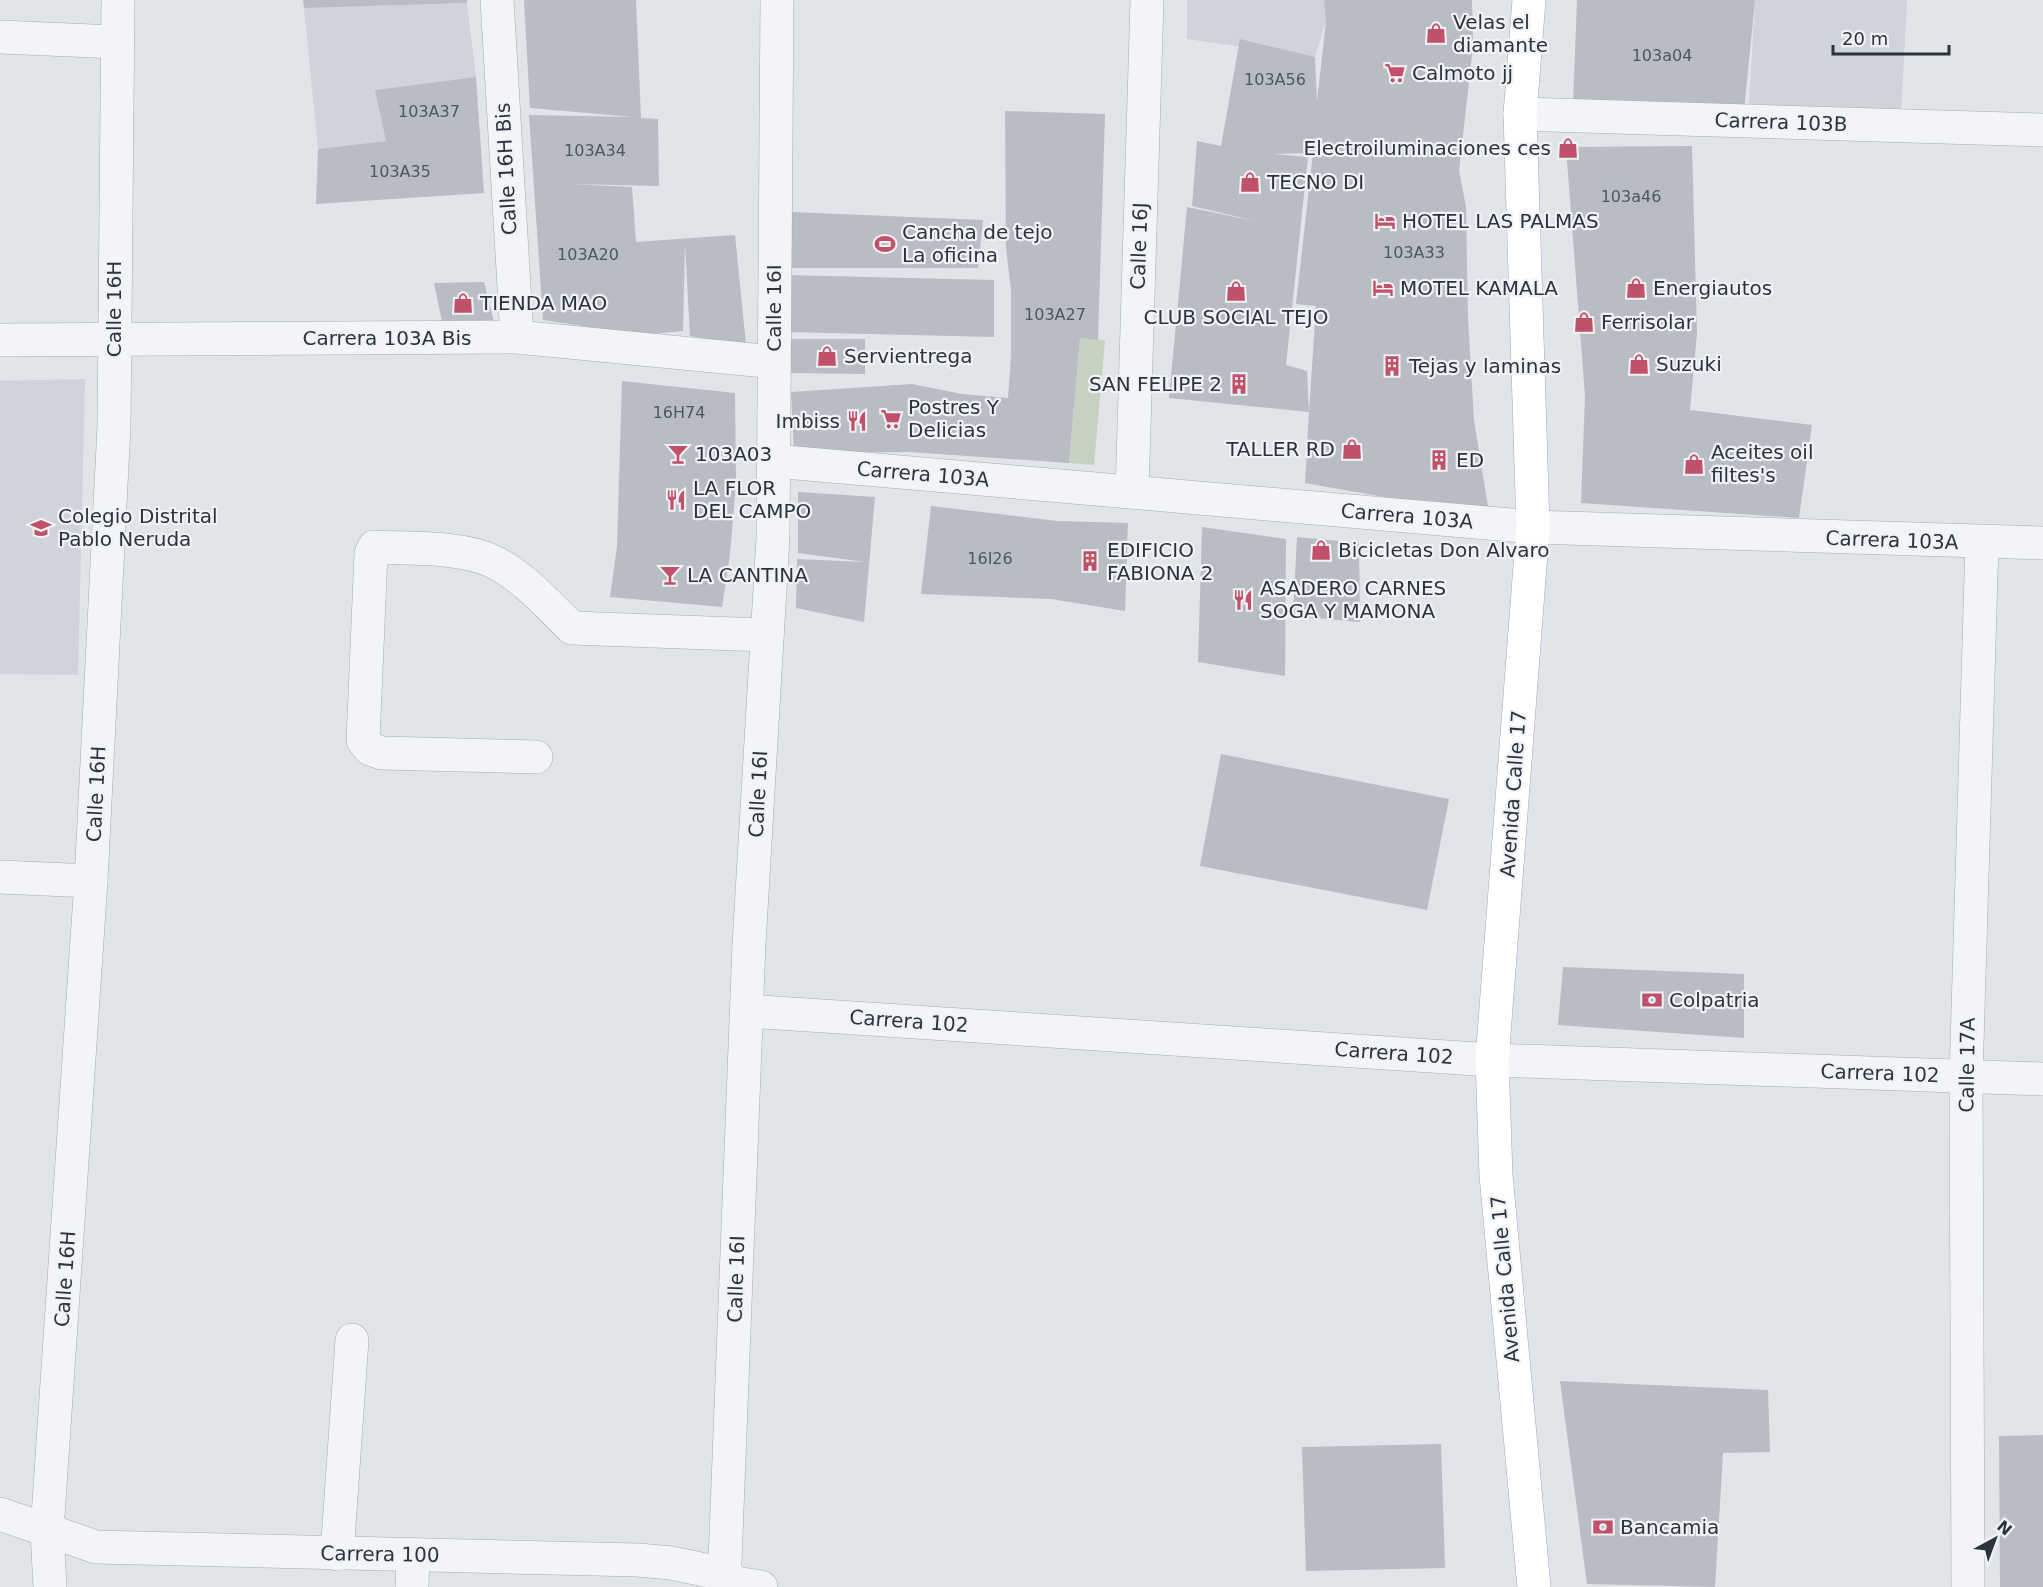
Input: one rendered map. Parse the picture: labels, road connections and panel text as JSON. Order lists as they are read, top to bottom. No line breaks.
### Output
{"streets":{"main road":["Avenida Calle 17"],"street":["Carrera 103B","Calle 16H Bis","Calle 16J","Calle 16I","Calle 16H","Carrera 103A Bis","Carrera 103A","Carrera 102","Calle 17A","Carrera 100"]},"crossings":[["Carrera 103B","Avenida Calle 17"],["Calle 16H Bis","Carrera 103A Bis"],["Calle 16J","Carrera 103A"],["Calle 16I","Carrera 103A Bis"],["Calle 16I","Carrera 103A"],["Calle 16I","Carrera 102"],["Calle 16I","Carrera 100"],["Calle 16H","Carrera 103A Bis"],["Calle 16H","Carrera 100"],["Carrera 103A","Avenida Calle 17"],["Carrera 103A","Calle 17A"],["Avenida Calle 17","Carrera 102"],["Carrera 102","Calle 17A"]],"places":{"shop":["Velas el diamante","Electroiluminaciones ces","TECNO DI","Energiautos","CLUB SOCIAL TEJO","TIENDA MAO","Ferrisolar","Servientrega","Suzuki","TALLER RD","Aceites oil filtes's","Bicicletas Don Alvaro"],"supermarket":["Calmoto jj","Postres Y Delicias"],"hotel":["HOTEL LAS PALMAS","MOTEL KAMALA"],"sports":["Cancha de tejo La oficina"],"building":["Tejas y laminas","SAN FELIPE 2","ED","EDIFICIO FABIONA 2"],"restaurant":["Imbiss","LA FLOR DEL CAMPO","ASADERO CARNES SOGA Y MAMONA"],"bar":["103A03","LA CANTINA"],"school or university":["Colegio Distrital Pablo Neruda"],"bank":["Colpatria","Bancamia"]},"house_numbers":["103a04","103A56","103A37","103A34","103A35","103a46","103A33","103A20","103A27","16H74","16I26"],"scale_bar":"20 m","north":"top right"}
